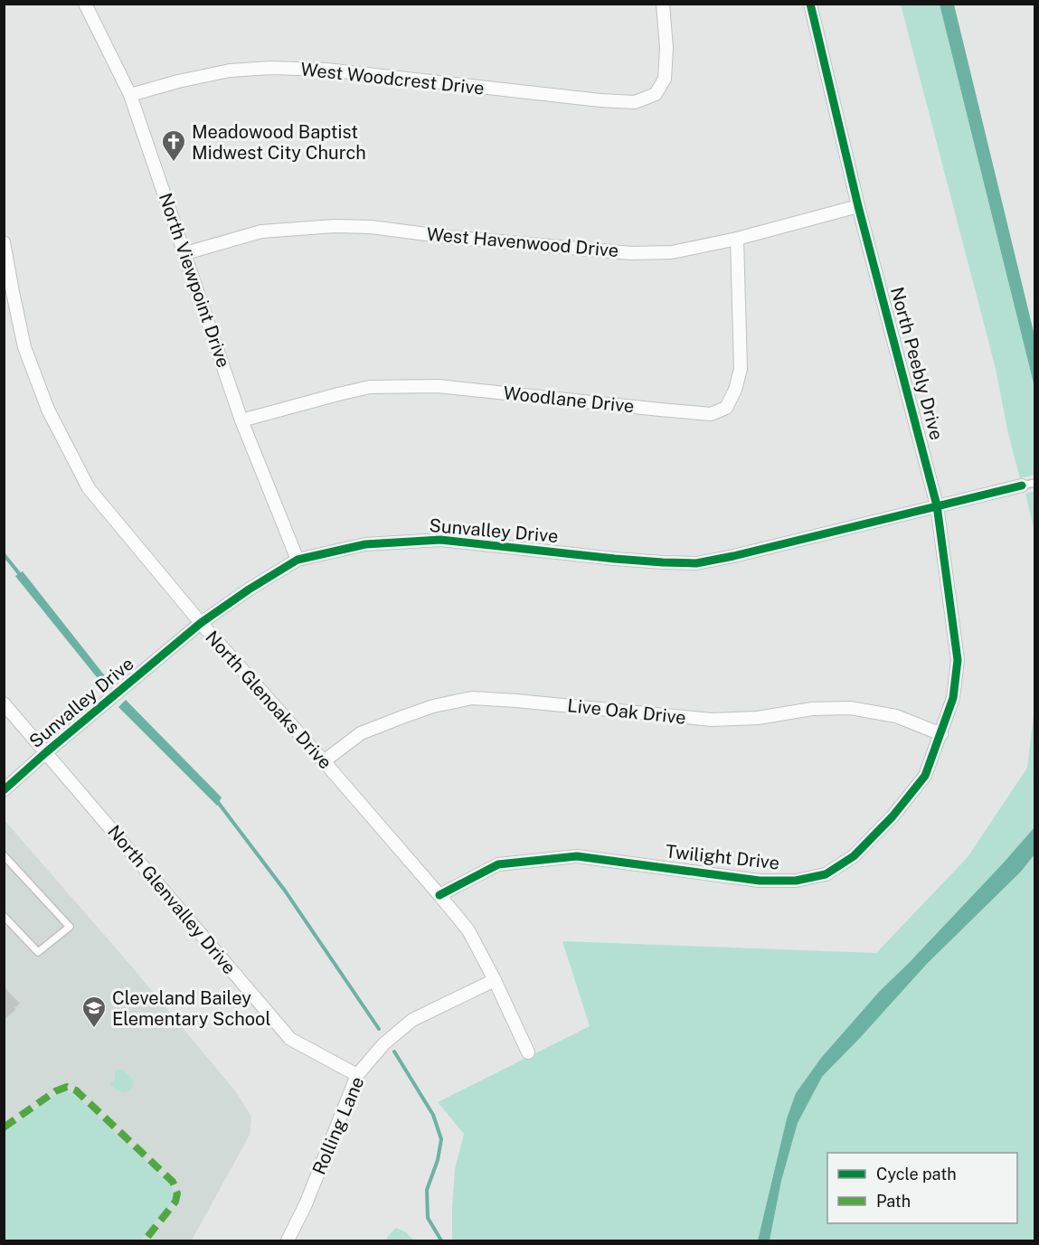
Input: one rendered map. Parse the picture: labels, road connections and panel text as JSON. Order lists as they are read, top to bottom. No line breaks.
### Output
{"streets":{"street":["West Woodcrest Drive","West Havenwood Drive","North Viewpoint Drive","North Peebly Drive","Woodlane Drive","Sunvalley Drive","North Glenoaks Drive","Live Oak Drive","Twilight Drive","North Glenvalley Drive","Rolling Lane"]},"crossings":[["West Woodcrest Drive","North Viewpoint Drive"],["West Havenwood Drive","North Viewpoint Drive"],["West Havenwood Drive","North Peebly Drive"],["West Havenwood Drive","Woodlane Drive"],["North Viewpoint Drive","Woodlane Drive"],["North Viewpoint Drive","Sunvalley Drive"],["North Peebly Drive","Sunvalley Drive"],["North Peebly Drive","Live Oak Drive"],["North Peebly Drive","Twilight Drive"],["Sunvalley Drive","North Glenoaks Drive"],["Sunvalley Drive","North Glenvalley Drive"],["North Glenoaks Drive","Live Oak Drive"],["North Glenoaks Drive","Twilight Drive"],["North Glenoaks Drive","Rolling Lane"],["Live Oak Drive","Twilight Drive"],["North Glenvalley Drive","Rolling Lane"]],"places":{"church":["Meadowood Baptist Midwest City Church"],"school or university":["Cleveland Bailey Elementary School"]},"legend":["Cycle path","Path"]}
